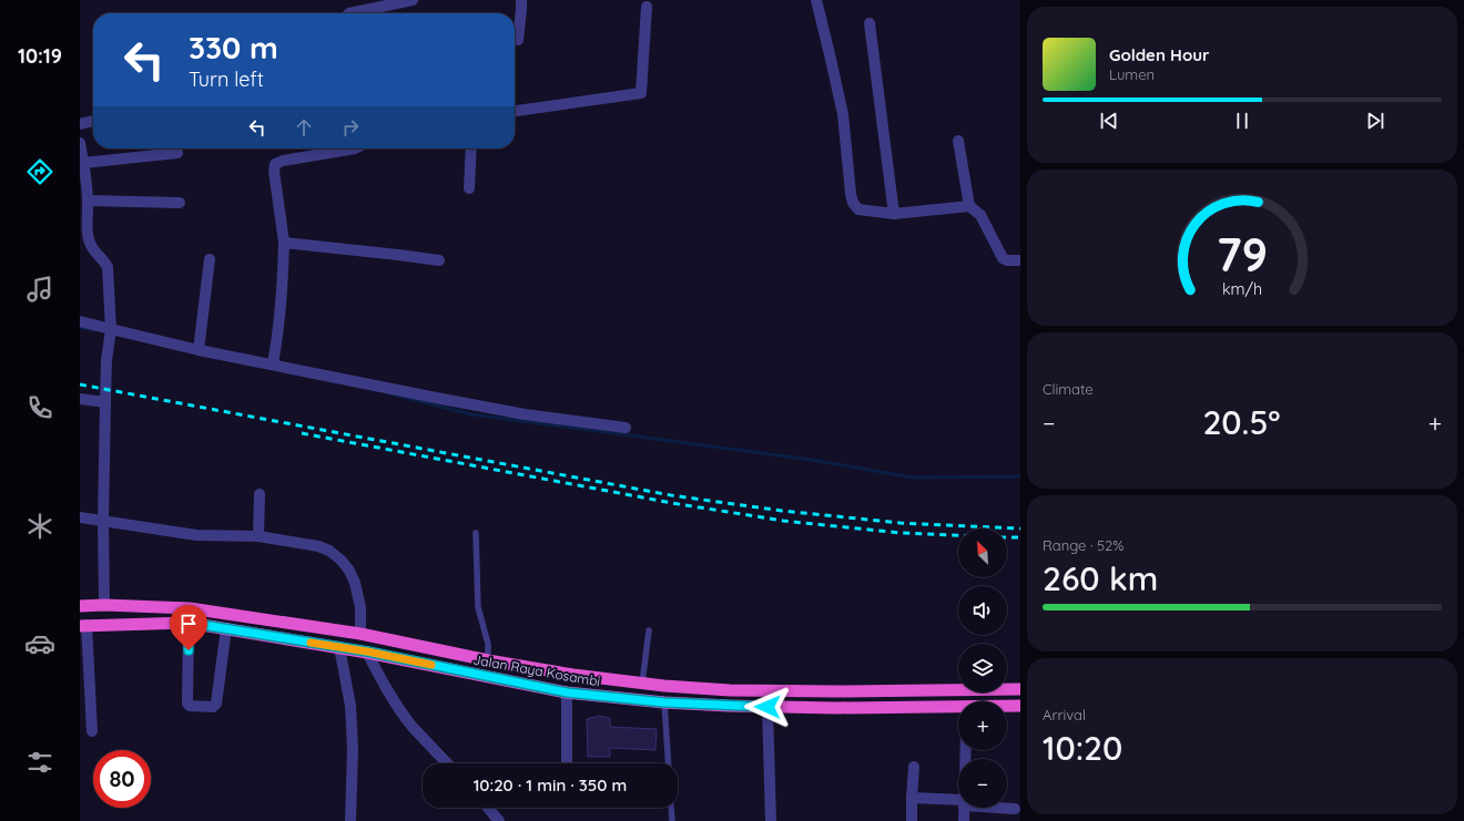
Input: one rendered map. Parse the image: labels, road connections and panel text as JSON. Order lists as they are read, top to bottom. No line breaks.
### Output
{"streets":{"highway":["Jalan Raya Kosambi"]},"north":"top left","page":{"tabs":"10:19","turn":["330 m","Turn left"],"song":["Golden Hour","Lumen"],"tile":["Climate",["Range · 52%","260 km"],["Arrival","10:20"]],"heat":["−","20.5°","+"],"map_buttons":["+","−"],"limit":"80","trip":"10:20 · 1 min · 350 m","gauge":["79","km/h"]}}
